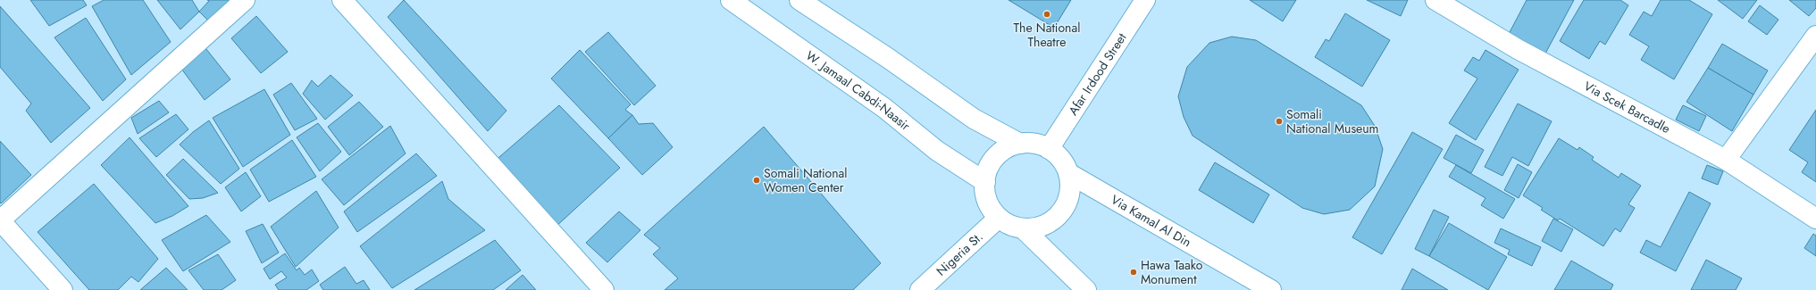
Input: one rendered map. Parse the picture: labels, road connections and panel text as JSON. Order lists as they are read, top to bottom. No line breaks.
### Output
{"streets":{"main road":["Afar Irdood Street","W. Jamaal Cabdi-Naasir","Via Scek Barcadle","Via Kamal Al Din","Nigeria St."]},"crossings":[["Afar Irdood Street","W. Jamaal Cabdi-Naasir"],["Afar Irdood Street","Via Kamal Al Din"],["Afar Irdood Street","Nigeria St."],["W. Jamaal Cabdi-Naasir","Via Kamal Al Din"],["W. Jamaal Cabdi-Naasir","Nigeria St."],["Via Kamal Al Din","Nigeria St."]],"places":["The National Theatre","Somali National Museum","Somali National Women Center","Hawa Taako Monument"]}
